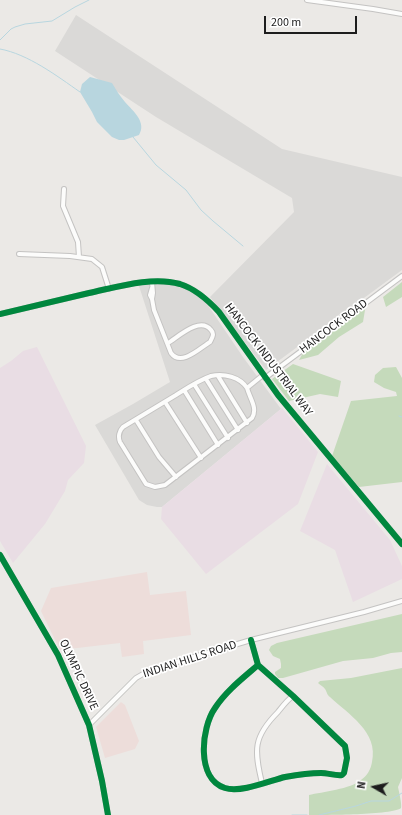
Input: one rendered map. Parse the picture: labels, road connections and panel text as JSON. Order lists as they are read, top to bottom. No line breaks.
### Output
{"streets":{"street":["HANCOCK ROAD","HANCOCK INDUSTRIAL WAY","INDIAN HILLS ROAD","OLYMPIC DRIVE"]},"crossings":[["HANCOCK ROAD","HANCOCK INDUSTRIAL WAY"],["INDIAN HILLS ROAD","OLYMPIC DRIVE"]],"scale_bar":"200 m","north":"left"}
